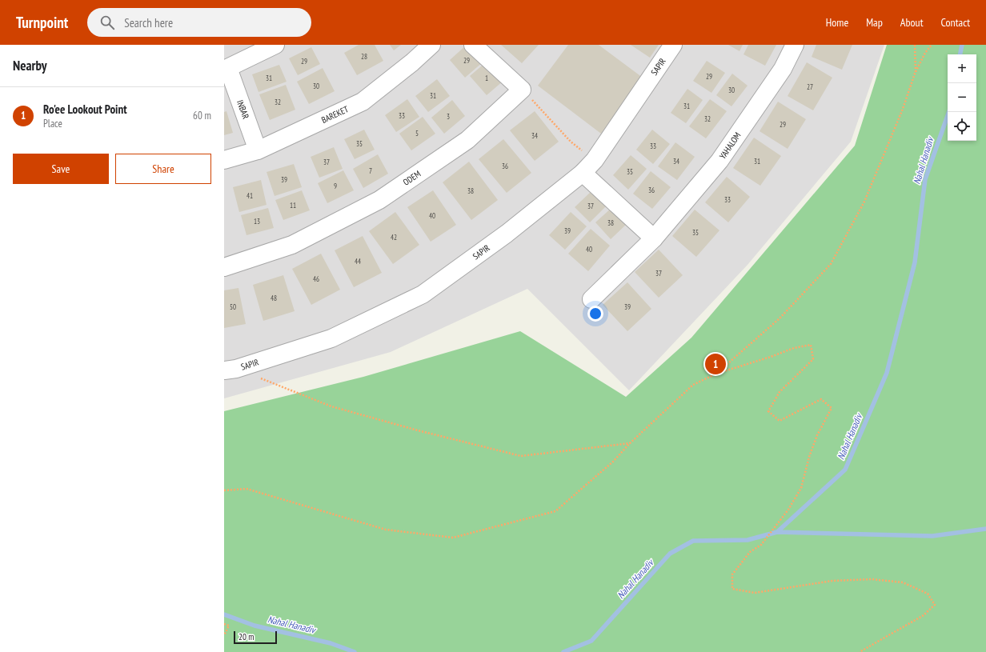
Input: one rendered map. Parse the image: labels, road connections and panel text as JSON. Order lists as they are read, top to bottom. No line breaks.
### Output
{"streets":{"street":["SAPIR","INBAR","BAREKET","YAHALOM","ODEM"]},"crossings":[["INBAR","BAREKET"]],"water":["Nahal Hanadiv"],"house_numbers":["28","29","29","29","31","1","30","27","30","31","32","31","33","3","32","29","5","34","35","33","34","31","37","36","7","35","39","9","36","38","41","33","11","37","40","13","38","39","35","42","40","44","37","46","48","50","39"],"scale_bar":"20 m","page":{"header":"Turnpoint","search":"Search here","nav":["Home","Map","About","Contact"],"heading":"Nearby","map_buttons":["+","−"],"list":[{"mark":"1","name":"Ro'ee Lookout Point","note":"Place","value":"60 m"}],"buttons":["Save","Share"],"pins":"1","scale":"20 m"}}
